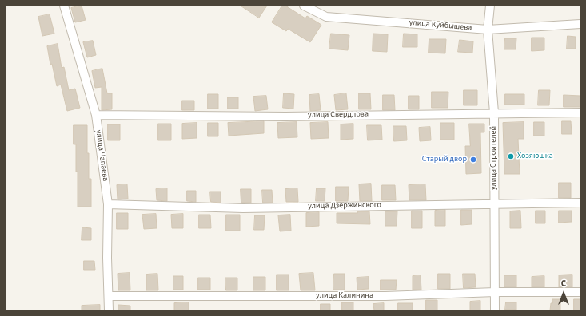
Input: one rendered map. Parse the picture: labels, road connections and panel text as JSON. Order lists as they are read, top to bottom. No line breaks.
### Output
{"streets":{"street":["улица Куйбышева","улица Свердлова","улица Чапаева","улица Строителей","улица Дзержинского","улица Калинина"]},"crossings":[["улица Куйбышева","улица Строителей"],["улица Свердлова","улица Чапаева"],["улица Свердлова","улица Строителей"],["улица Чапаева","улица Дзержинского"],["улица Чапаева","улица Калинина"],["улица Строителей","улица Дзержинского"],["улица Строителей","улица Калинина"]],"places":["Хозяюшка","Старый двор"],"north":"top"}
